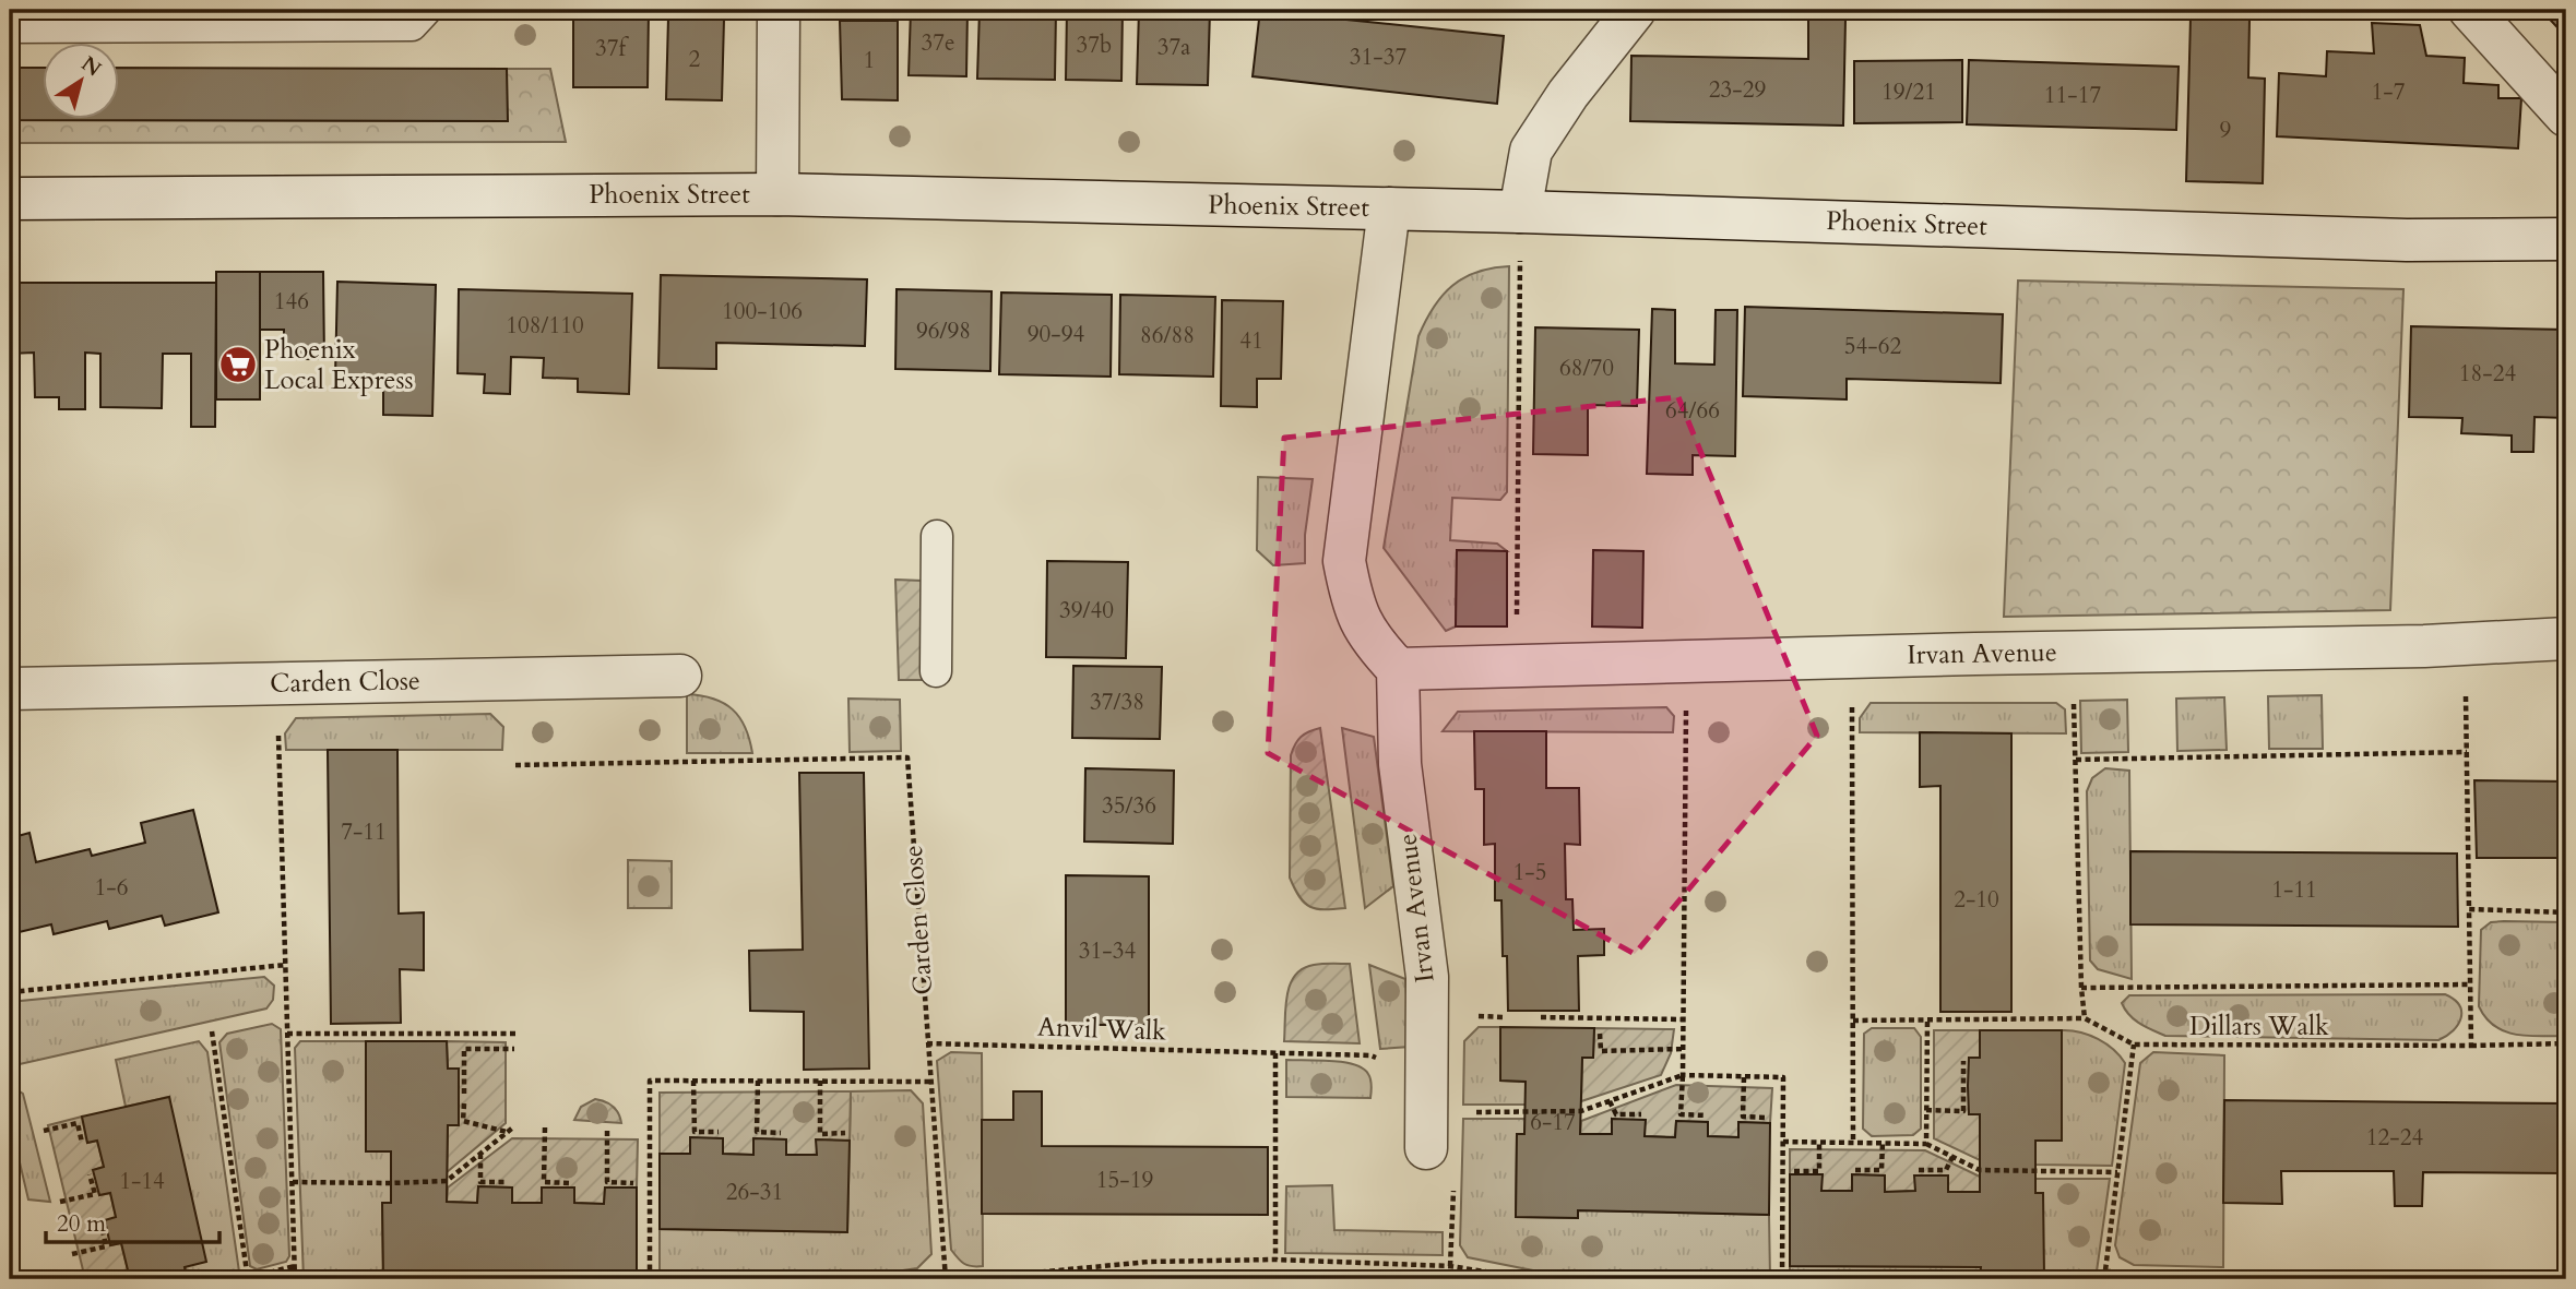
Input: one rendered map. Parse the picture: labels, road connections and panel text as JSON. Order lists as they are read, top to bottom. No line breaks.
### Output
{"streets":{"street":["Phoenix Street","Irvan Avenue","Carden Close"],"path":["Dillars Walk","Anvil Walk"]},"crossings":[["Carden Close","Anvil Walk"]],"places":{"supermarket":["Phoenix Local Express"]},"house_numbers":["37e","37b","37a","37f","31-37","2","1","23-29","19/21","1-7","11-17","9","146","100-106","108/110","96/98","90-94","86/88","41","54-62","68/70","18-24","64/66","39/40","37/38","35/36","7-11","1-5","1-6","1-11","2-10","31-34","6-17","12-24","15-19","1-14","26-31"],"scale_bar":"20 m","north":"top right"}
